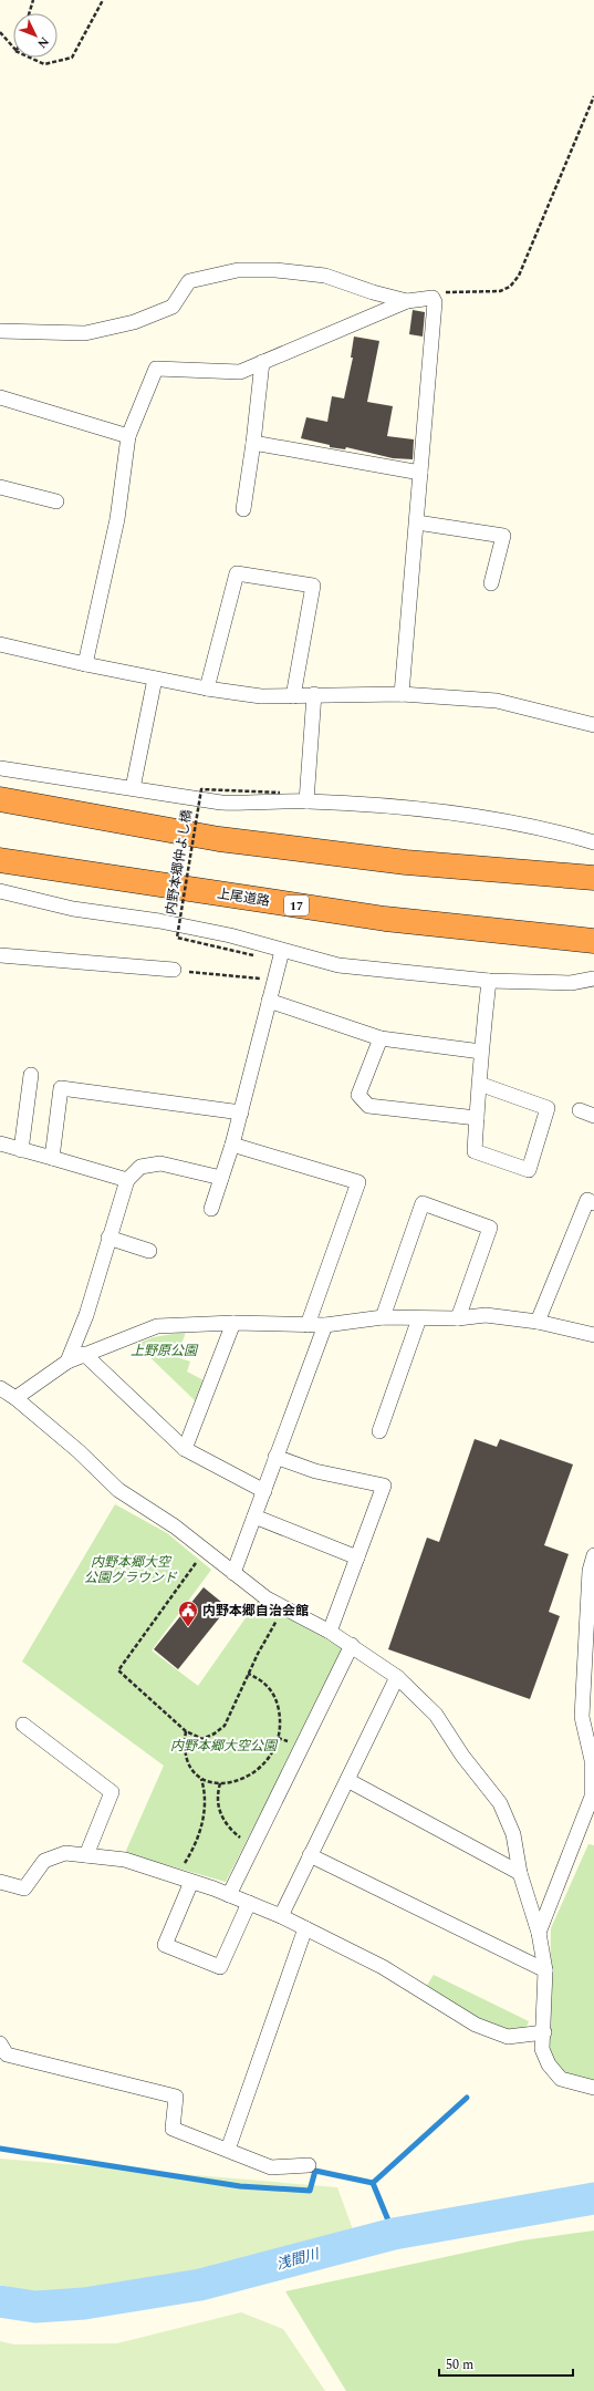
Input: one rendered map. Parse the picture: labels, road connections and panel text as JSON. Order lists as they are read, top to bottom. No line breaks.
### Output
{"streets":{"highway":["上尾道路","17"],"path":["内野本郷仲よし橋"]},"water":["浅間川"],"parks":["上野原公園","内野本郷大空 公園グラウンド","内野本郷大空公園"],"places":{"public building":["内野本郷自治会館"]},"scale_bar":"50 m","north":"bottom right"}
